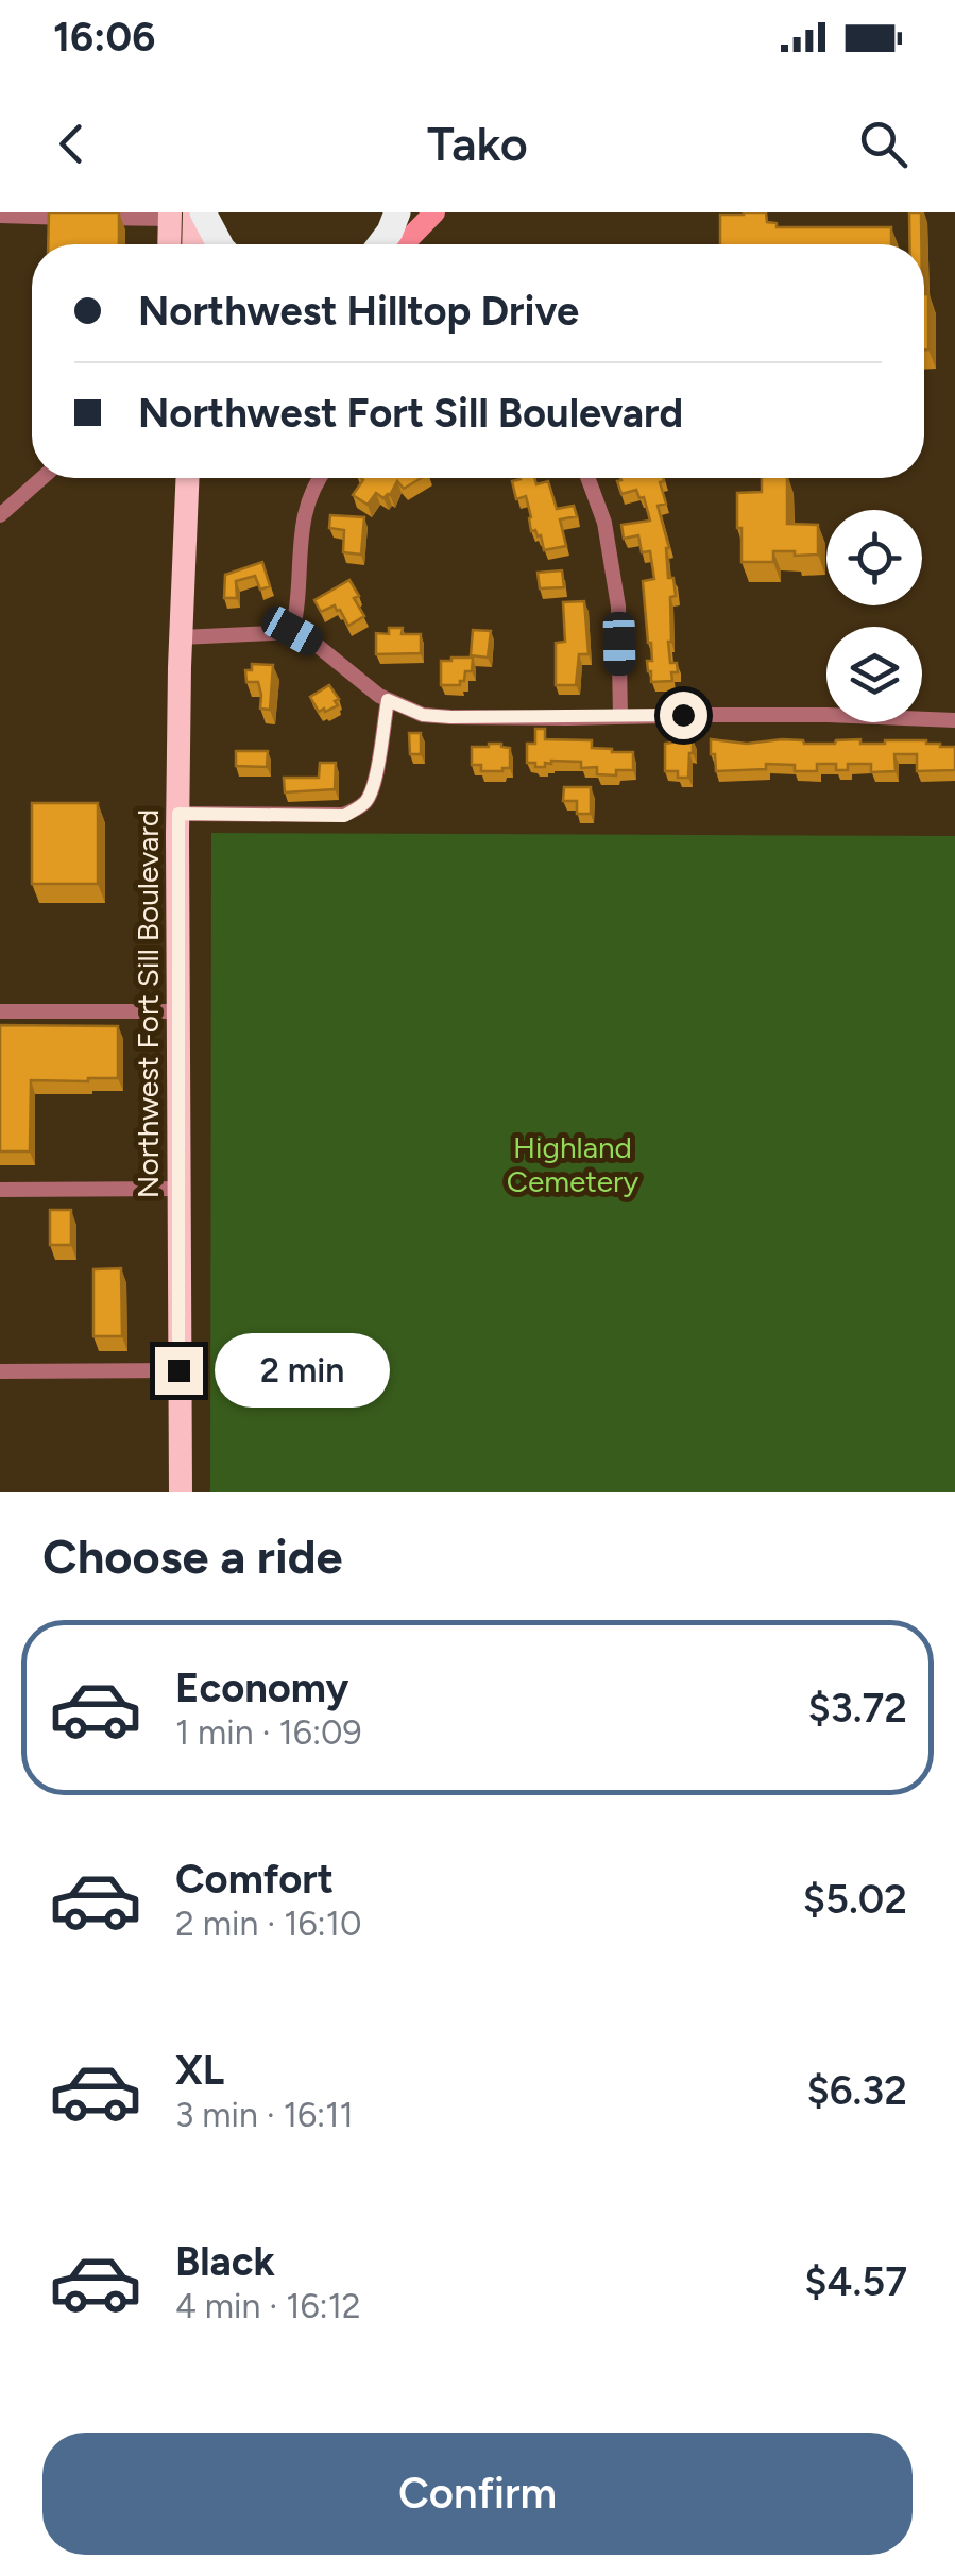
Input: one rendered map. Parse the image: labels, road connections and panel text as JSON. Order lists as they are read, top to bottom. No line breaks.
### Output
{"streets":{"main road":["Northwest Fort Sill Boulevard"]},"parks":["Highland Cemetery"],"page":{"status":"16:06","header":"Tako","banner":["Northwest Hilltop Drive","Northwest Fort Sill Boulevard"],"bubble":"2 min","heading":"Choose a ride","list":[{"name":"Economy","note":"1 min · 16:09","value":"$3.72"},{"name":"Comfort","note":"2 min · 16:10","value":"$5.02"},{"name":"XL","note":"3 min · 16:11","value":"$6.32"},{"name":"Black","note":"4 min · 16:12","value":"$4.57"}],"buttons":"Confirm"}}
